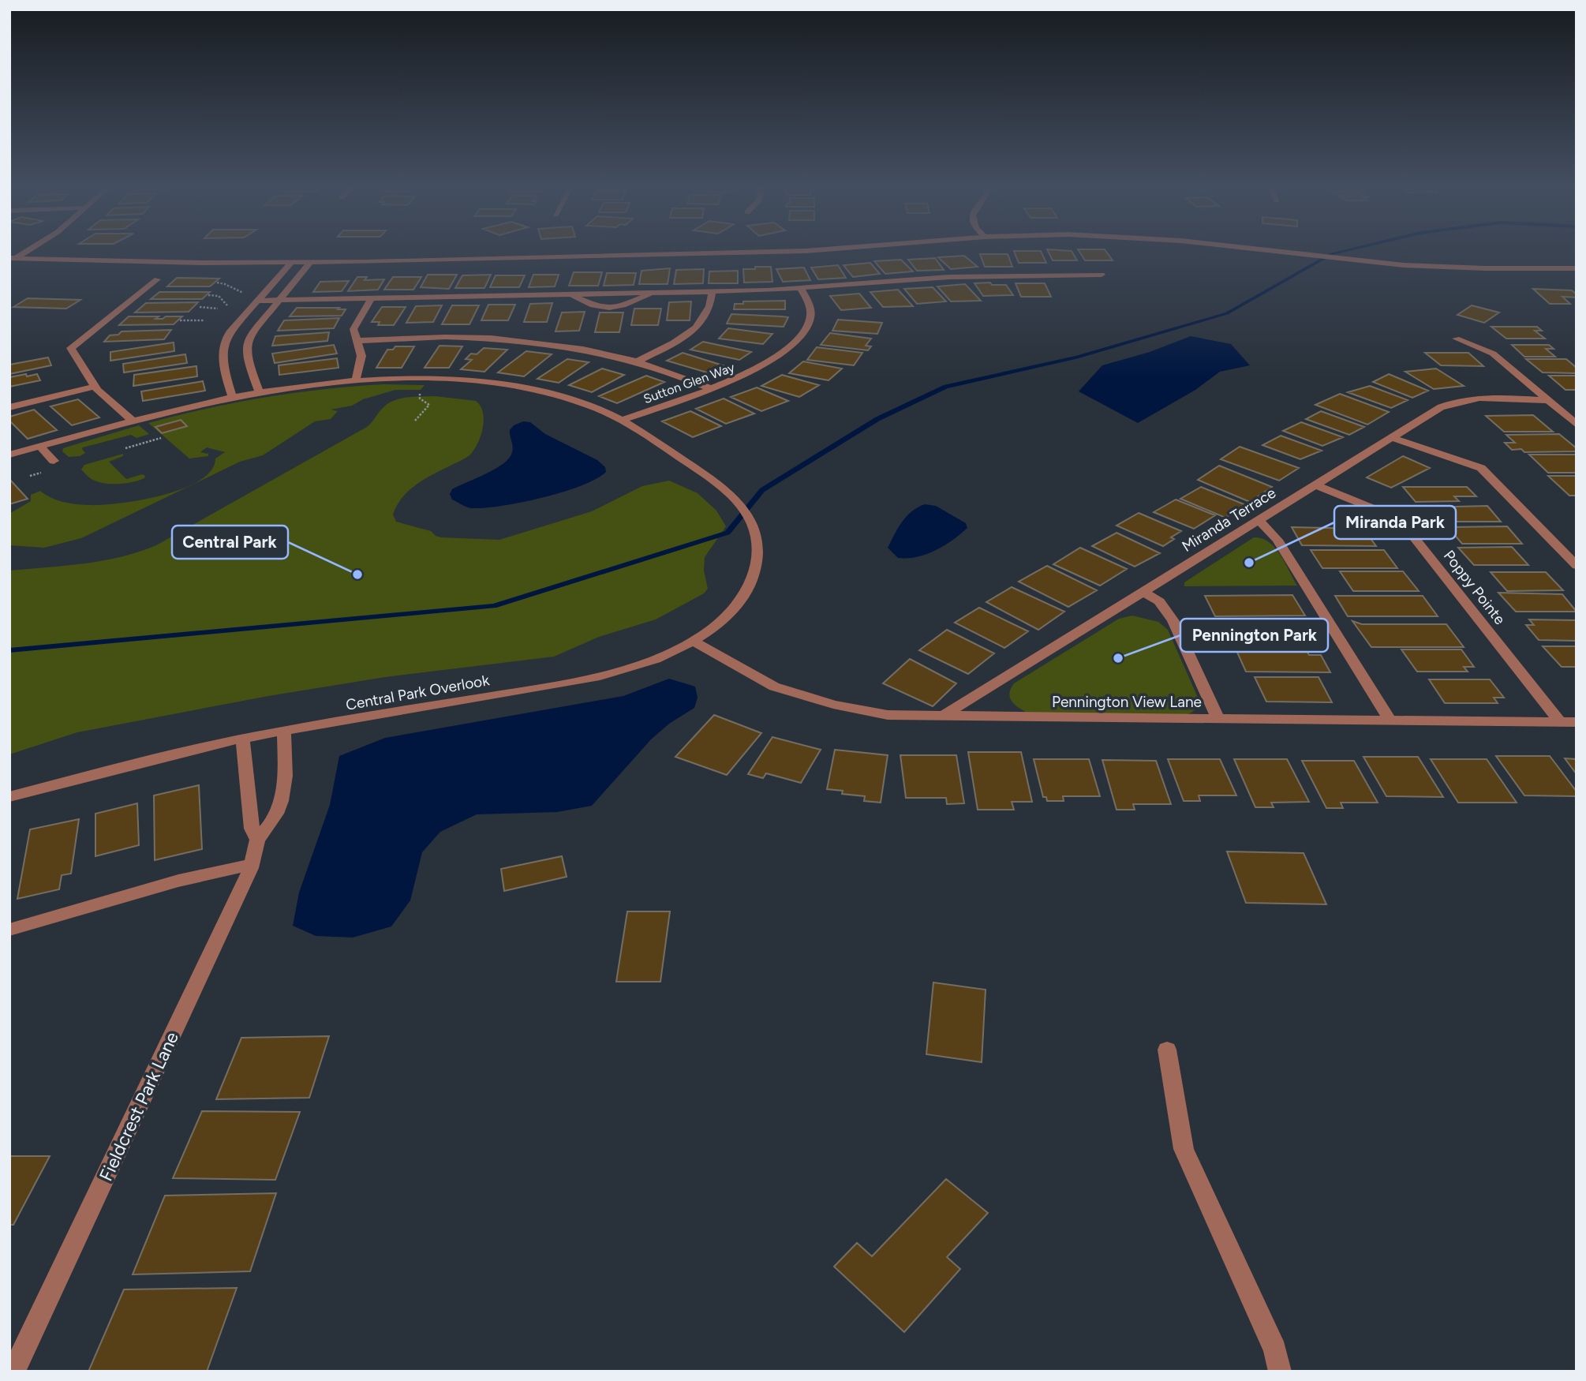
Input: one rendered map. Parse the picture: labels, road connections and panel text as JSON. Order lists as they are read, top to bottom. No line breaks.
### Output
{"streets":{"street":["Sutton Glen Way","Miranda Terrace","Poppy Pointe","Central Park Overlook","Pennington View Lane","Fieldcrest Park Lane"]},"crossings":[["Sutton Glen Way","Central Park Overlook"],["Miranda Terrace","Poppy Pointe"],["Miranda Terrace","Pennington View Lane"],["Poppy Pointe","Pennington View Lane"],["Central Park Overlook","Pennington View Lane"],["Central Park Overlook","Fieldcrest Park Lane"]],"places":["Miranda Park","Central Park","Pennington Park"]}
